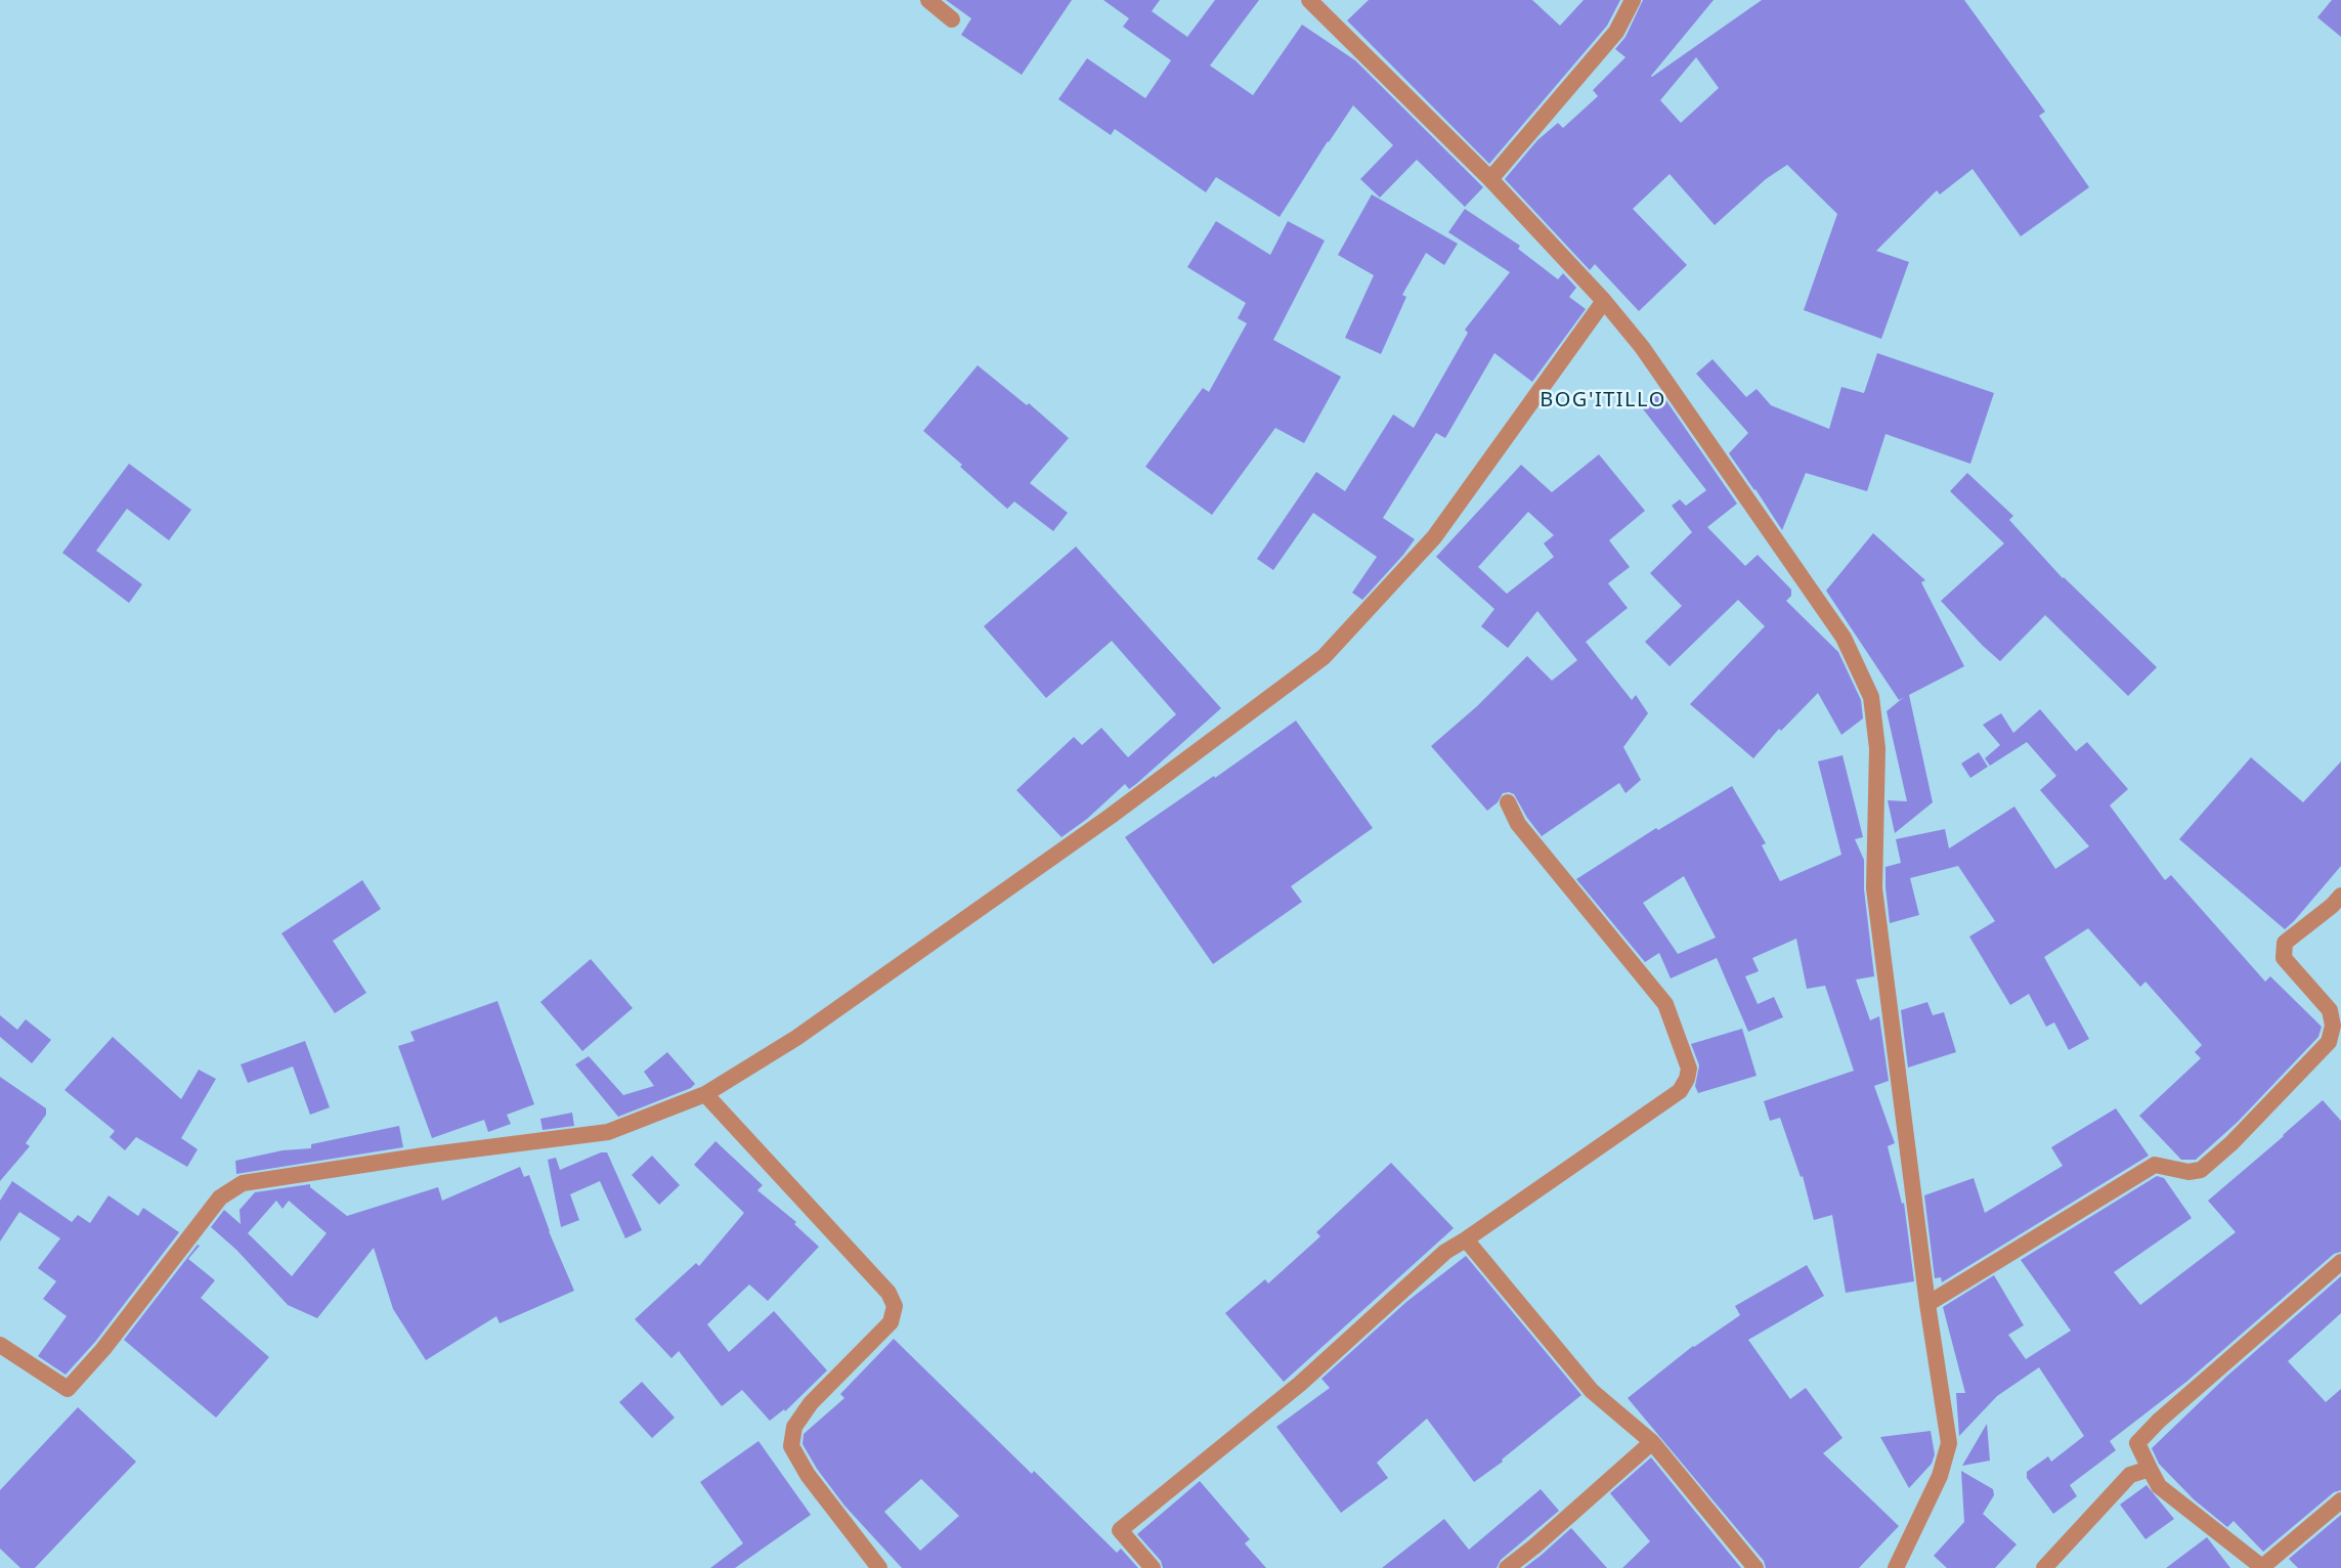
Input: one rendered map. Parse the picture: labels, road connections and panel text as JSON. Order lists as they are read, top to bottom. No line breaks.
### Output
{"districts":["BOG'ITILLO"]}
